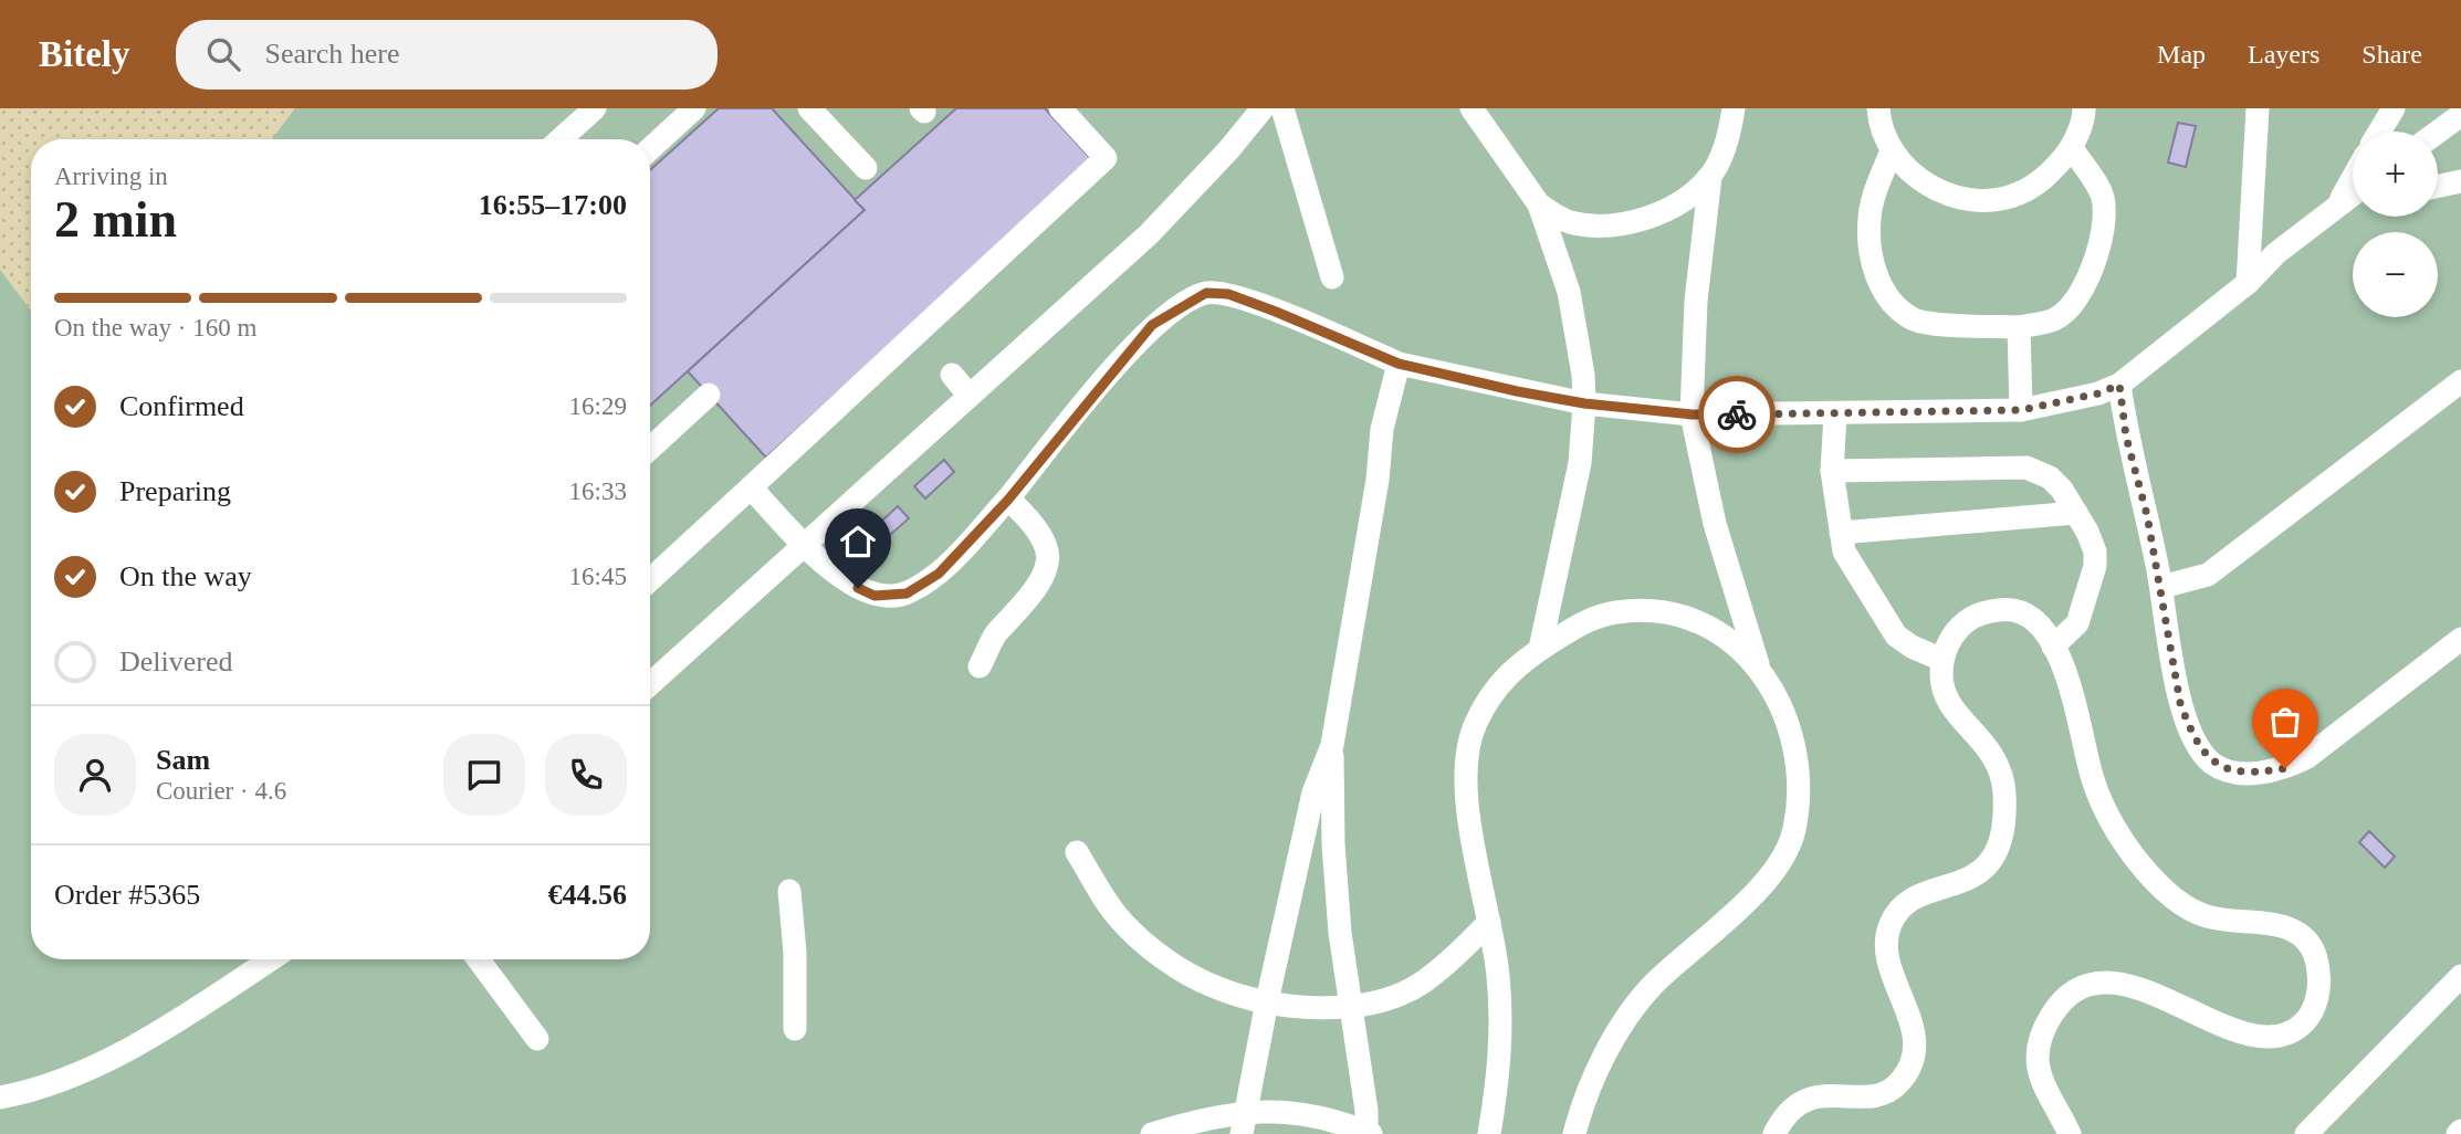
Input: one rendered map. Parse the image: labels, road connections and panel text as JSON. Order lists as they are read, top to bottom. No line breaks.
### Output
{"page":{"header":"Bitely","search":"Search here","nav":["Map","Layers","Share"],"map_buttons":["+","−"],"heading":["2 min","Arriving in","16:55–17:00"],"panel":["Sam","Courier · 4.6","Order #5365","€44.56"],"bar":"On the way · 160 m","list":[["Confirmed","16:29"],["Preparing","16:33"],["On the way","16:45"],"Delivered"]}}
